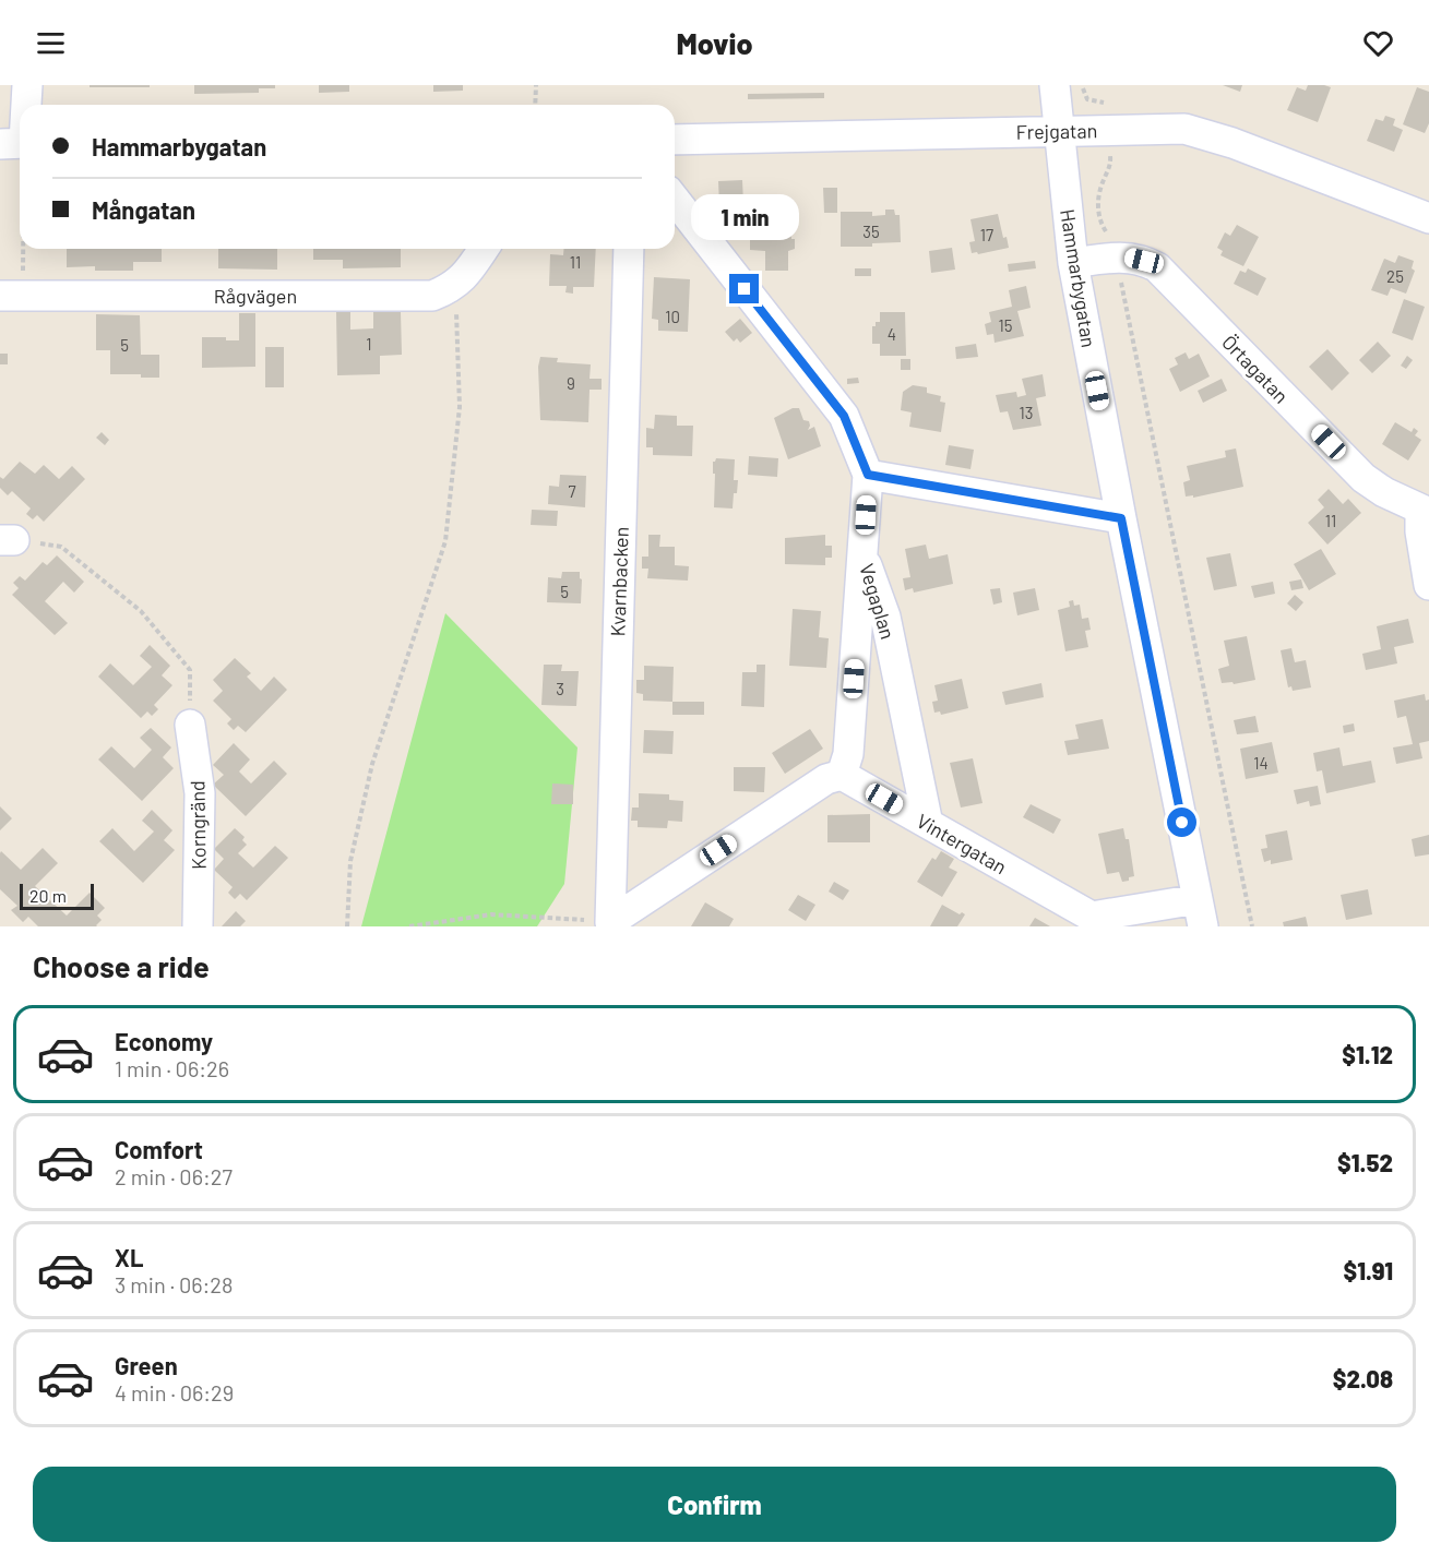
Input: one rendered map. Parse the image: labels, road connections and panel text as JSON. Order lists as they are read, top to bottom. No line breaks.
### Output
{"streets":{"street":["Frejgatan","Hammarbygatan","Rågvägen","Örtagatan","Kvarnbacken","Vegaplan","Korngränd","Vintergatan"]},"crossings":[["Frejgatan","Hammarbygatan"],["Hammarbygatan","Örtagatan"],["Hammarbygatan","Vintergatan"],["Vegaplan","Vintergatan"]],"house_numbers":["35","17","11","25","10","15","4","1","5","9","13","7","11","5","3","14"],"scale_bar":"20 m","page":{"header":"Movio","banner":["Hammarbygatan","Mångatan"],"bubble":"1 min","scale":"20 m","heading":"Choose a ride","list":[{"name":"Economy","note":"1 min · 06:26","value":"$1.12"},{"name":"Comfort","note":"2 min · 06:27","value":"$1.52"},{"name":"XL","note":"3 min · 06:28","value":"$1.91"},{"name":"Green","note":"4 min · 06:29","value":"$2.08"}],"buttons":"Confirm"}}
